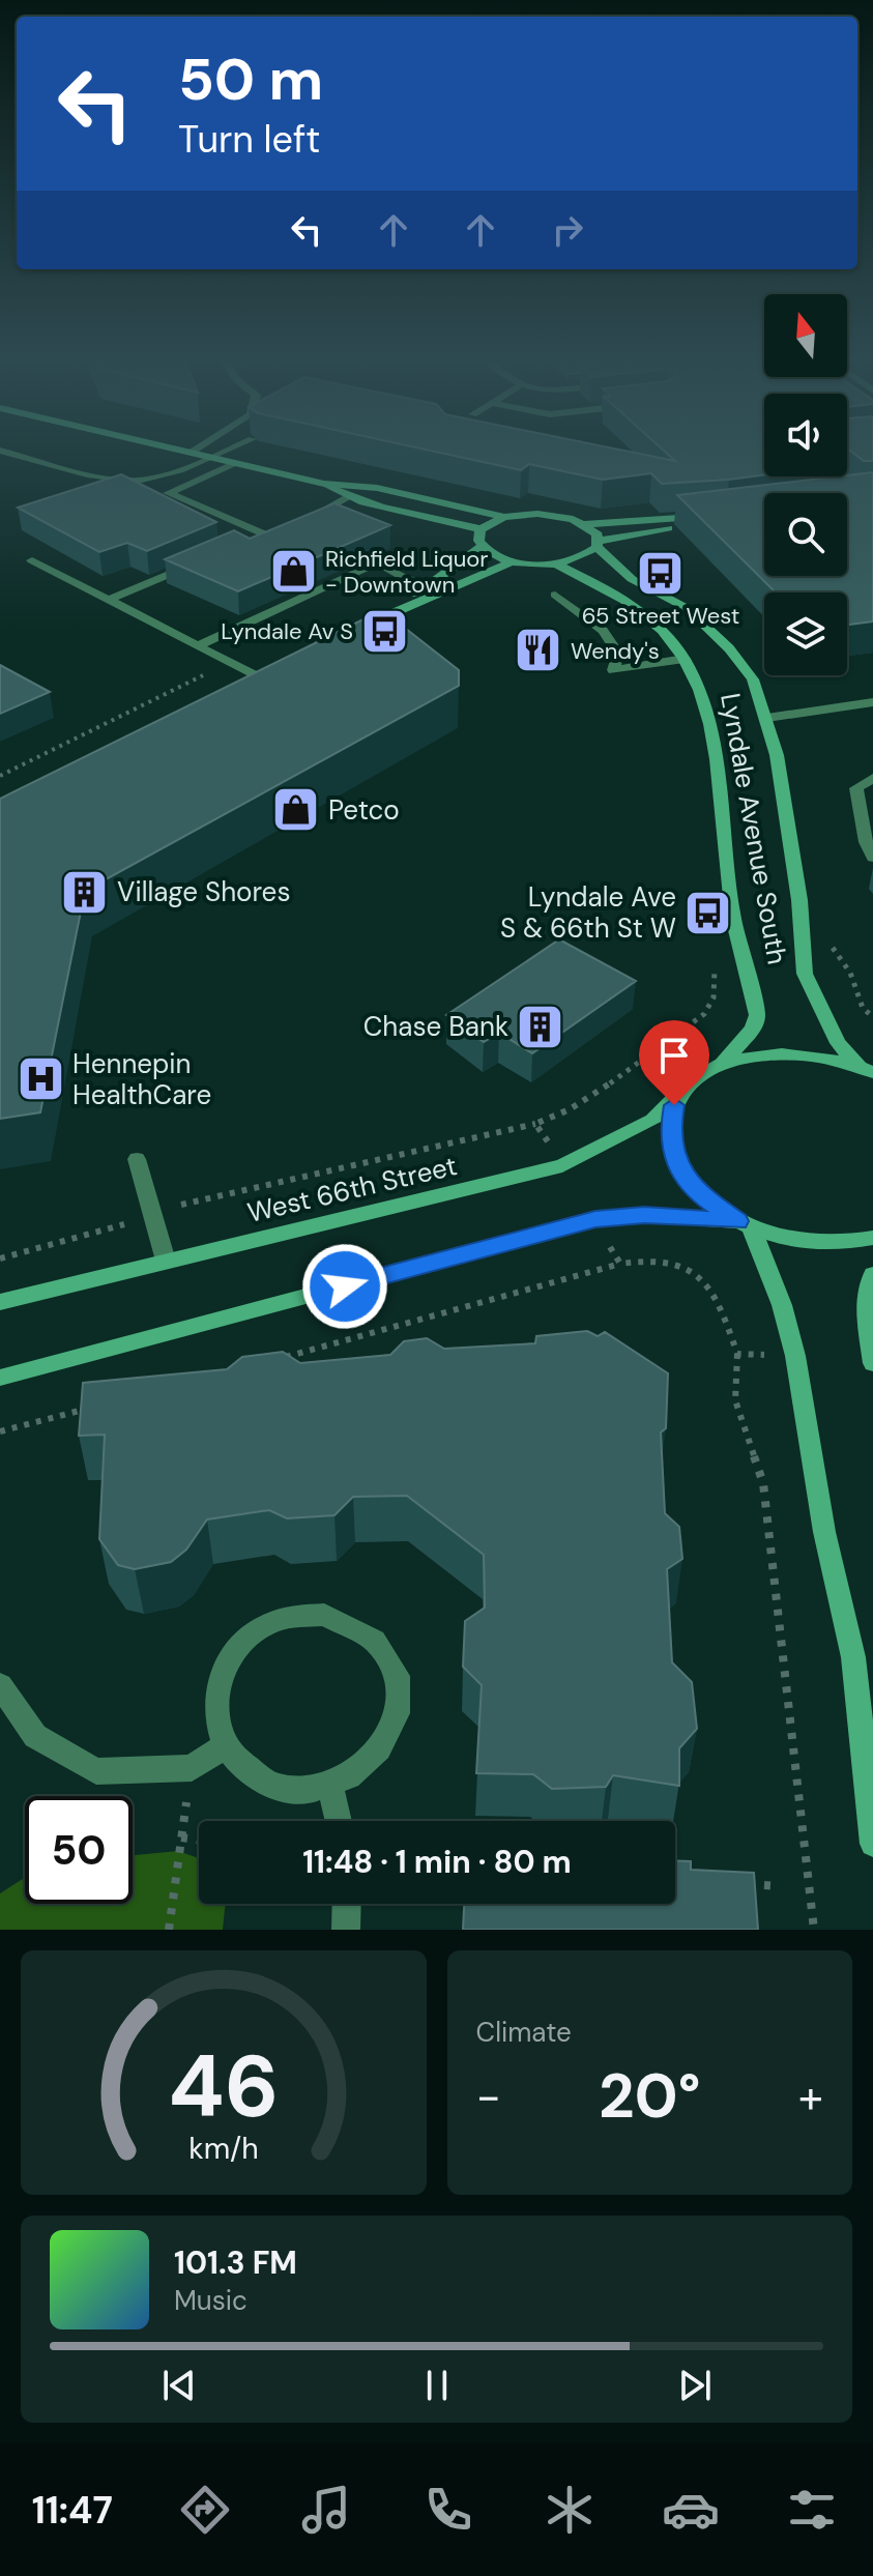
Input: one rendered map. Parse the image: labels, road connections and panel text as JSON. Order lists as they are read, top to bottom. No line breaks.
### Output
{"streets":{"main road":["Lyndale Avenue South","West 66th Street"]},"places":{"shop":["Richfield Liquor - Downtown","Petco"],"bus stop":["65 Street West","Lyndale Av S","Lyndale Ave S & 66th St W"],"restaurant":["Wendy's"],"building":["Village Shores","Chase Bank"],"hospital":["Hennepin HealthCare"]},"north":"top","page":{"turn":["50 m","Turn left"],"limit":"50","trip":"11:48 · 1 min · 80 m","tile":"Climate","heat":["−","20°","+"],"song":["101.3 FM","Music"],"tabs":"11:47","gauge":["46","km/h"]}}
